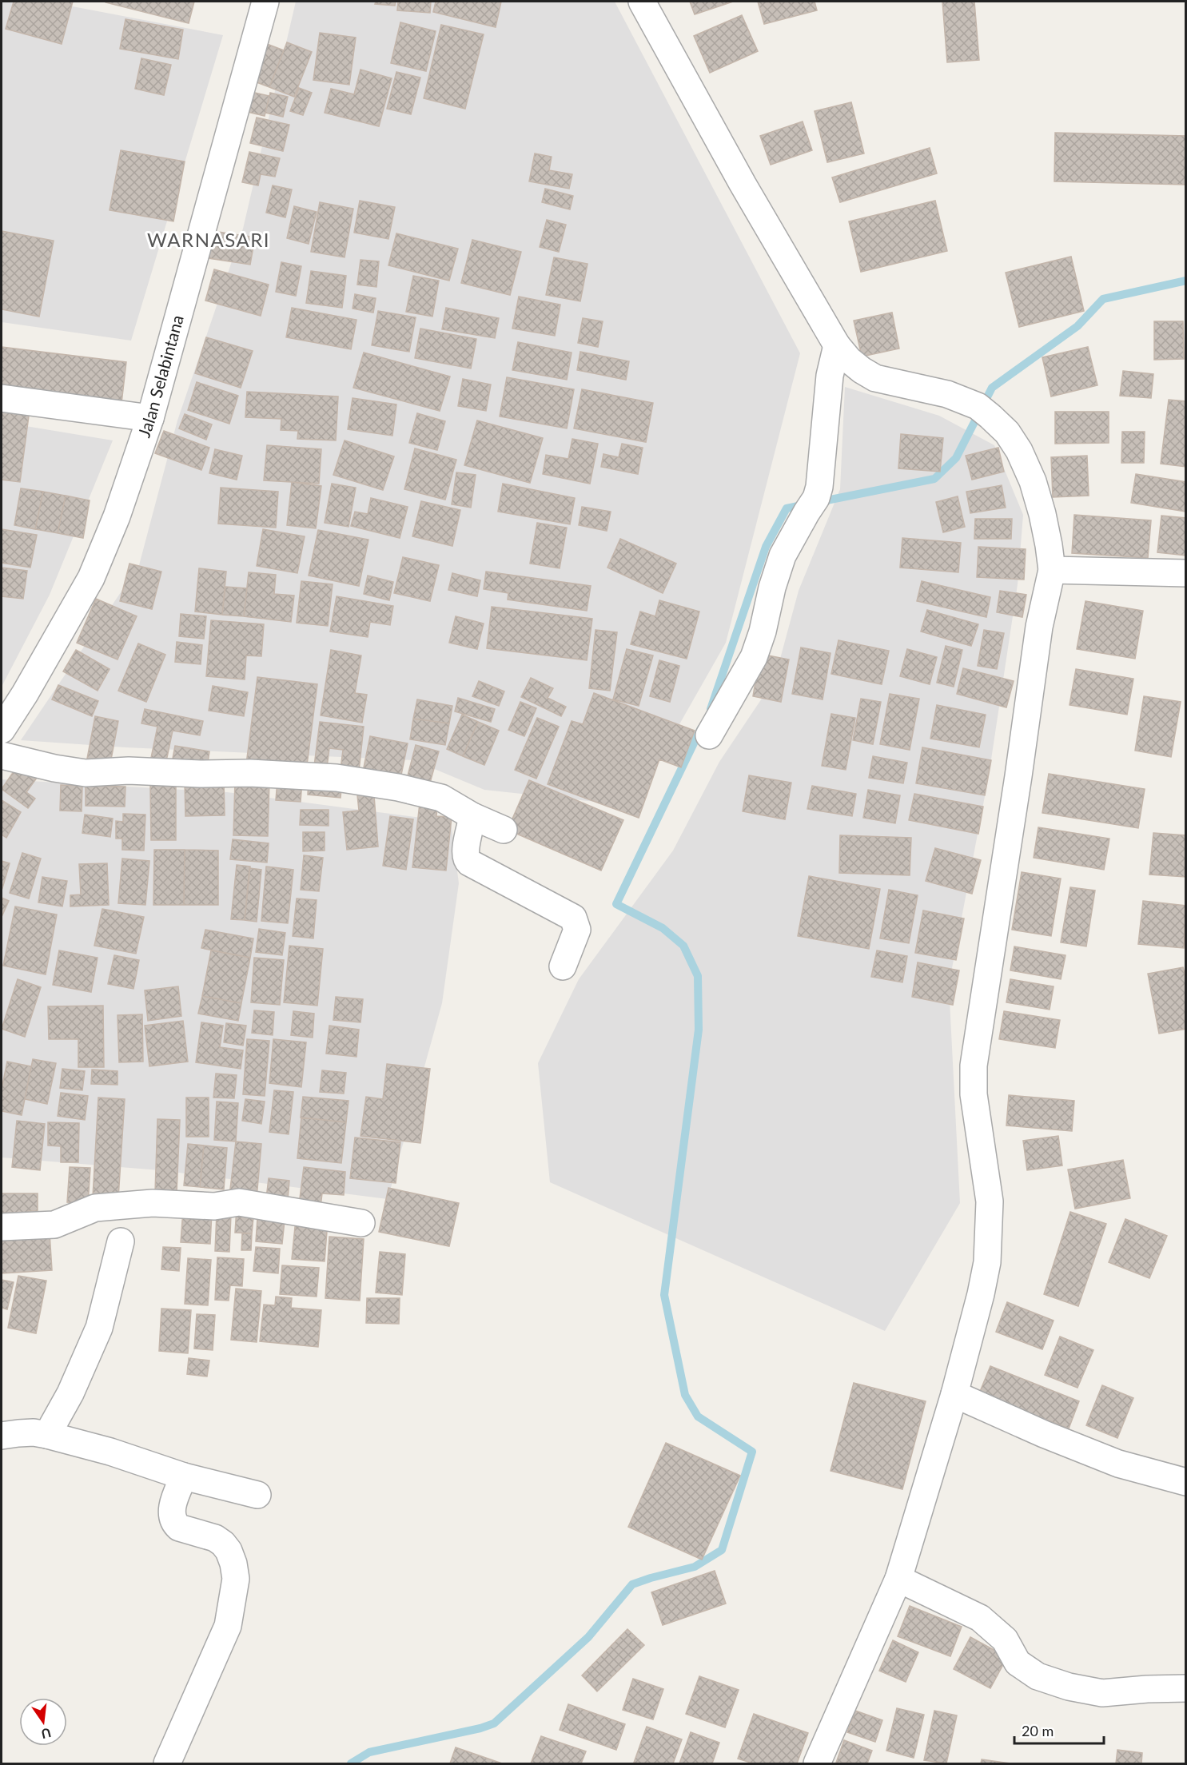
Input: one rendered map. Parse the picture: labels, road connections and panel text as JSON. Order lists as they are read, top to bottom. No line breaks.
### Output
{"streets":{"street":["Jalan Selabintana"]},"districts":["WARNASARI"],"scale_bar":"20 m","north":"bottom"}
